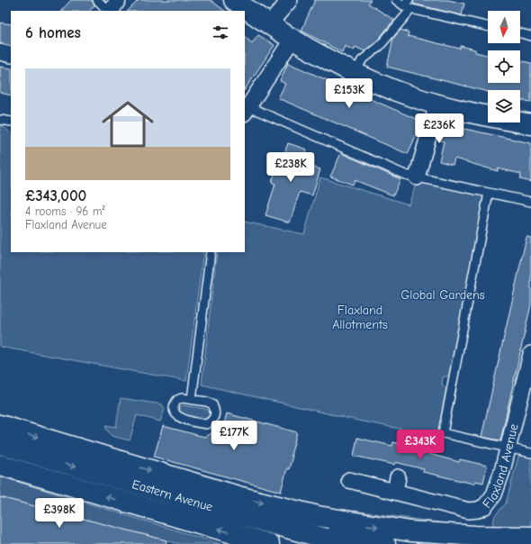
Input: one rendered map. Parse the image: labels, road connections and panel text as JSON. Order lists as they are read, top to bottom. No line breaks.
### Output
{"streets":{"main road":["Eastern Avenue"],"street":["Flaxland Avenue"]},"parks":["Global Gardens","Flaxland Allotments"],"north":"bottom","page":{"heading":"6 homes","list":[{"name":"£343,000","note":"4 rooms · 96 m² · Flaxland Avenue"}],"price":["£153K","£236K","£238K","£177K","£343K","£398K"]}}
